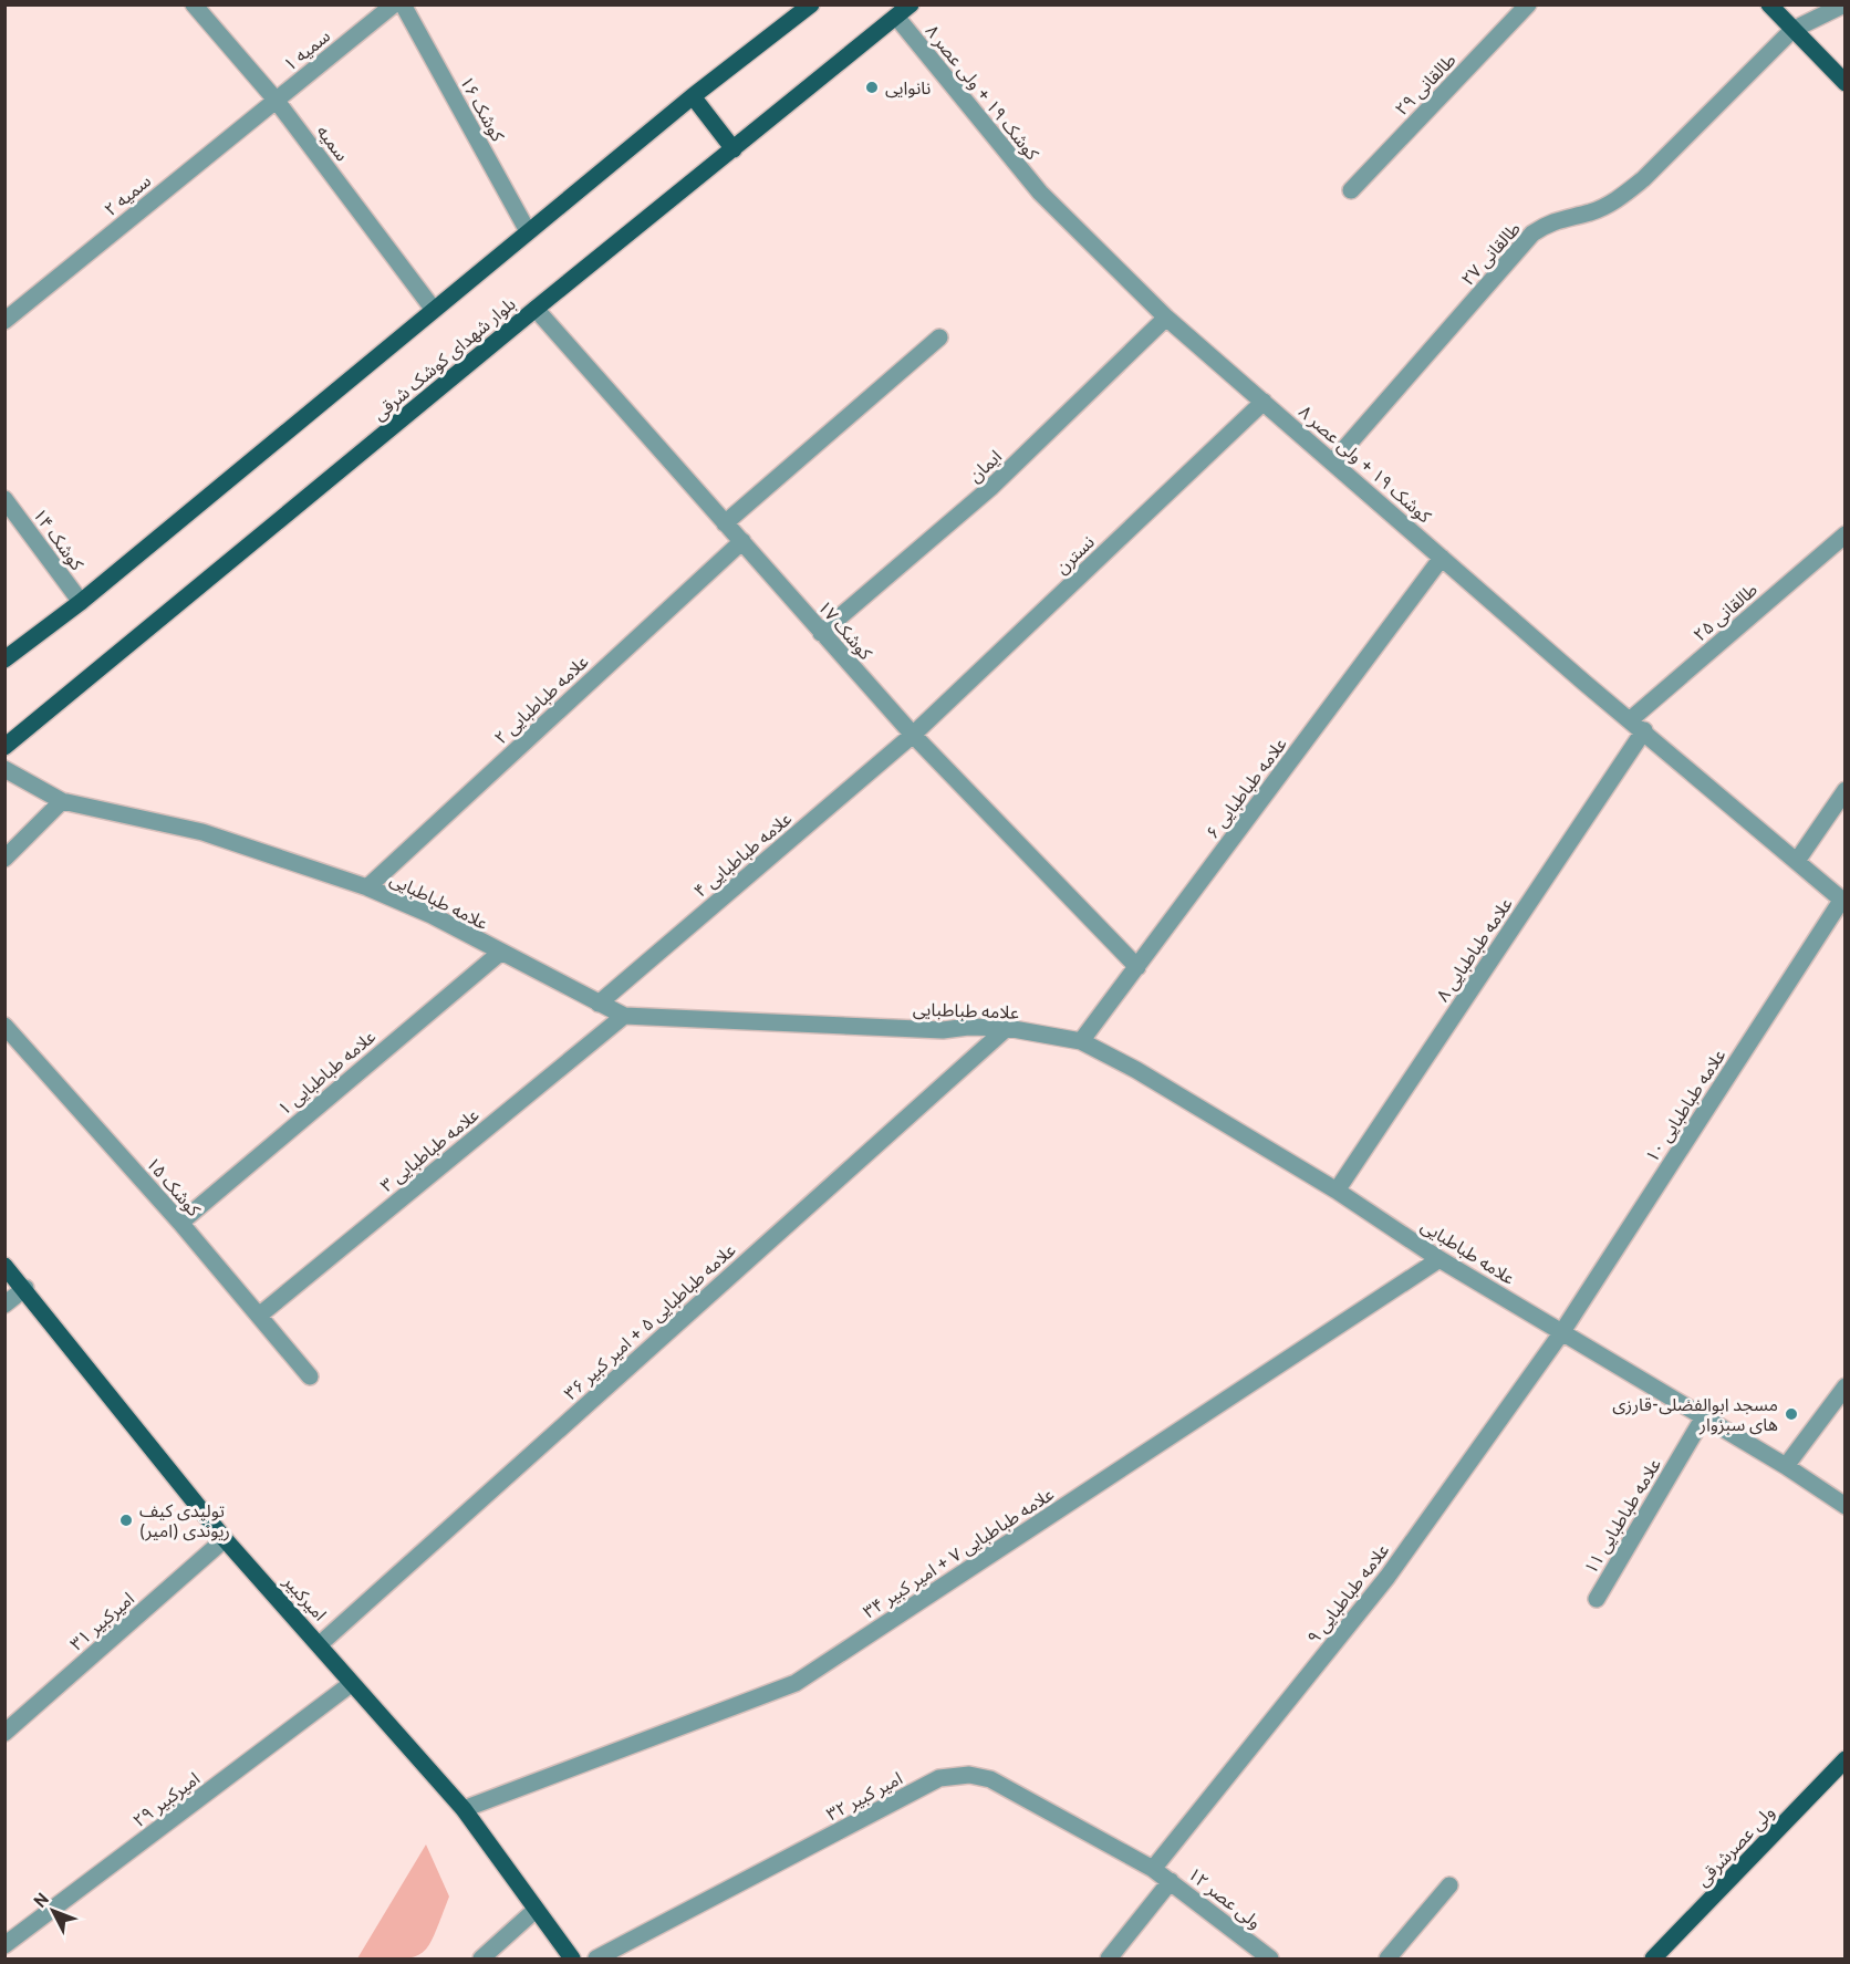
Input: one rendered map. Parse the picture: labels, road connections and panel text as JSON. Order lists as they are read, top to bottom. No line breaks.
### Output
{"streets":{"main road":["بلوار شهدای کوشک شرقی","امیرکبیر","ولی عصرشرقی"],"street":["سمیه ۱","طالقانی ۲۹","کوشک ۱۹ + ولی عصر ۸","کوشک ۱۶","سمیه","سمیه ۲","طالقانی ۲۷","ایمان","کوشک ۱۴","نسترن","طالقانی ۲۵","کوشک ۱۷","علامه طباطبایی ۲","علامه طباطبایی ۶","علامه طباطبایی ۴","علامه طباطبایی","علامه طباطبایی ۸","علامه طباطبایی ۱","علامه طباطبایی ۱۰","علامه طباطبایی ۳","کوشک ۱۵","علامه طباطبایی ۵ + امیر کبیر ۳۶","علامه طباطبایی ۱۱","علامه طباطبایی ۷ + امیر کبیر ۳۴","علامه طباطبایی ۹","امیرکبیر ۳۱","امیر کبیر ۳۲","امیرکبیر ۲۹","ولی عصر ۱۲"]},"crossings":[["سمیه ۱","سمیه"],["سمیه ۱","سمیه ۲"],["کوشک ۱۹ + ولی عصر ۸","طالقانی ۲۷"],["کوشک ۱۹ + ولی عصر ۸","بلوار شهدای کوشک شرقی"],["کوشک ۱۹ + ولی عصر ۸","ایمان"],["کوشک ۱۹ + ولی عصر ۸","نسترن"],["کوشک ۱۹ + ولی عصر ۸","طالقانی ۲۵"],["کوشک ۱۹ + ولی عصر ۸","علامه طباطبایی ۶"],["کوشک ۱۹ + ولی عصر ۸","علامه طباطبایی ۸"],["کوشک ۱۹ + ولی عصر ۸","علامه طباطبایی ۱۰"],["سمیه","سمیه ۲"],["بلوار شهدای کوشک شرقی","کوشک ۱۷"],["ایمان","کوشک ۱۷"],["نسترن","کوشک ۱۷"],["نسترن","علامه طباطبایی ۴"],["طالقانی ۲۵","علامه طباطبایی ۸"],["کوشک ۱۷","علامه طباطبایی ۲"],["کوشک ۱۷","علامه طباطبایی ۶"],["کوشک ۱۷","علامه طباطبایی ۴"],["علامه طباطبایی ۲","علامه طباطبایی"],["علامه طباطبایی ۶","علامه طباطبایی"],["علامه طباطبایی ۴","علامه طباطبایی"],["علامه طباطبایی","علامه طباطبایی ۸"],["علامه طباطبایی","علامه طباطبایی ۱"],["علامه طباطبایی","علامه طباطبایی ۱۰"],["علامه طباطبایی","علامه طباطبایی ۳"],["علامه طباطبایی","علامه طباطبایی ۵ + امیر کبیر ۳۶"],["علامه طباطبایی","علامه طباطبایی ۱۱"],["علامه طباطبایی","علامه طباطبایی ۷ + امیر کبیر ۳۴"],["علامه طباطبایی","علامه طباطبایی ۹"],["علامه طباطبایی ۱","کوشک ۱۵"],["علامه طباطبایی ۱۰","علامه طباطبایی ۹"],["علامه طباطبایی ۳","کوشک ۱۵"],["علامه طباطبایی ۵ + امیر کبیر ۳۶","امیرکبیر"],["علامه طباطبایی ۷ + امیر کبیر ۳۴","امیرکبیر"],["علامه طباطبایی ۹","امیر کبیر ۳۲"],["علامه طباطبایی ۹","ولی عصر ۱۲"],["امیرکبیر","امیرکبیر ۳۱"],["امیرکبیر","امیرکبیر ۲۹"],["امیر کبیر ۳۲","ولی عصر ۱۲"]],"places":["نانوایی","مسجد ابوالفضلی-قارزی های سبزوار","تولیدی کیف ریوندی (امیر)"],"north":"top left"}
